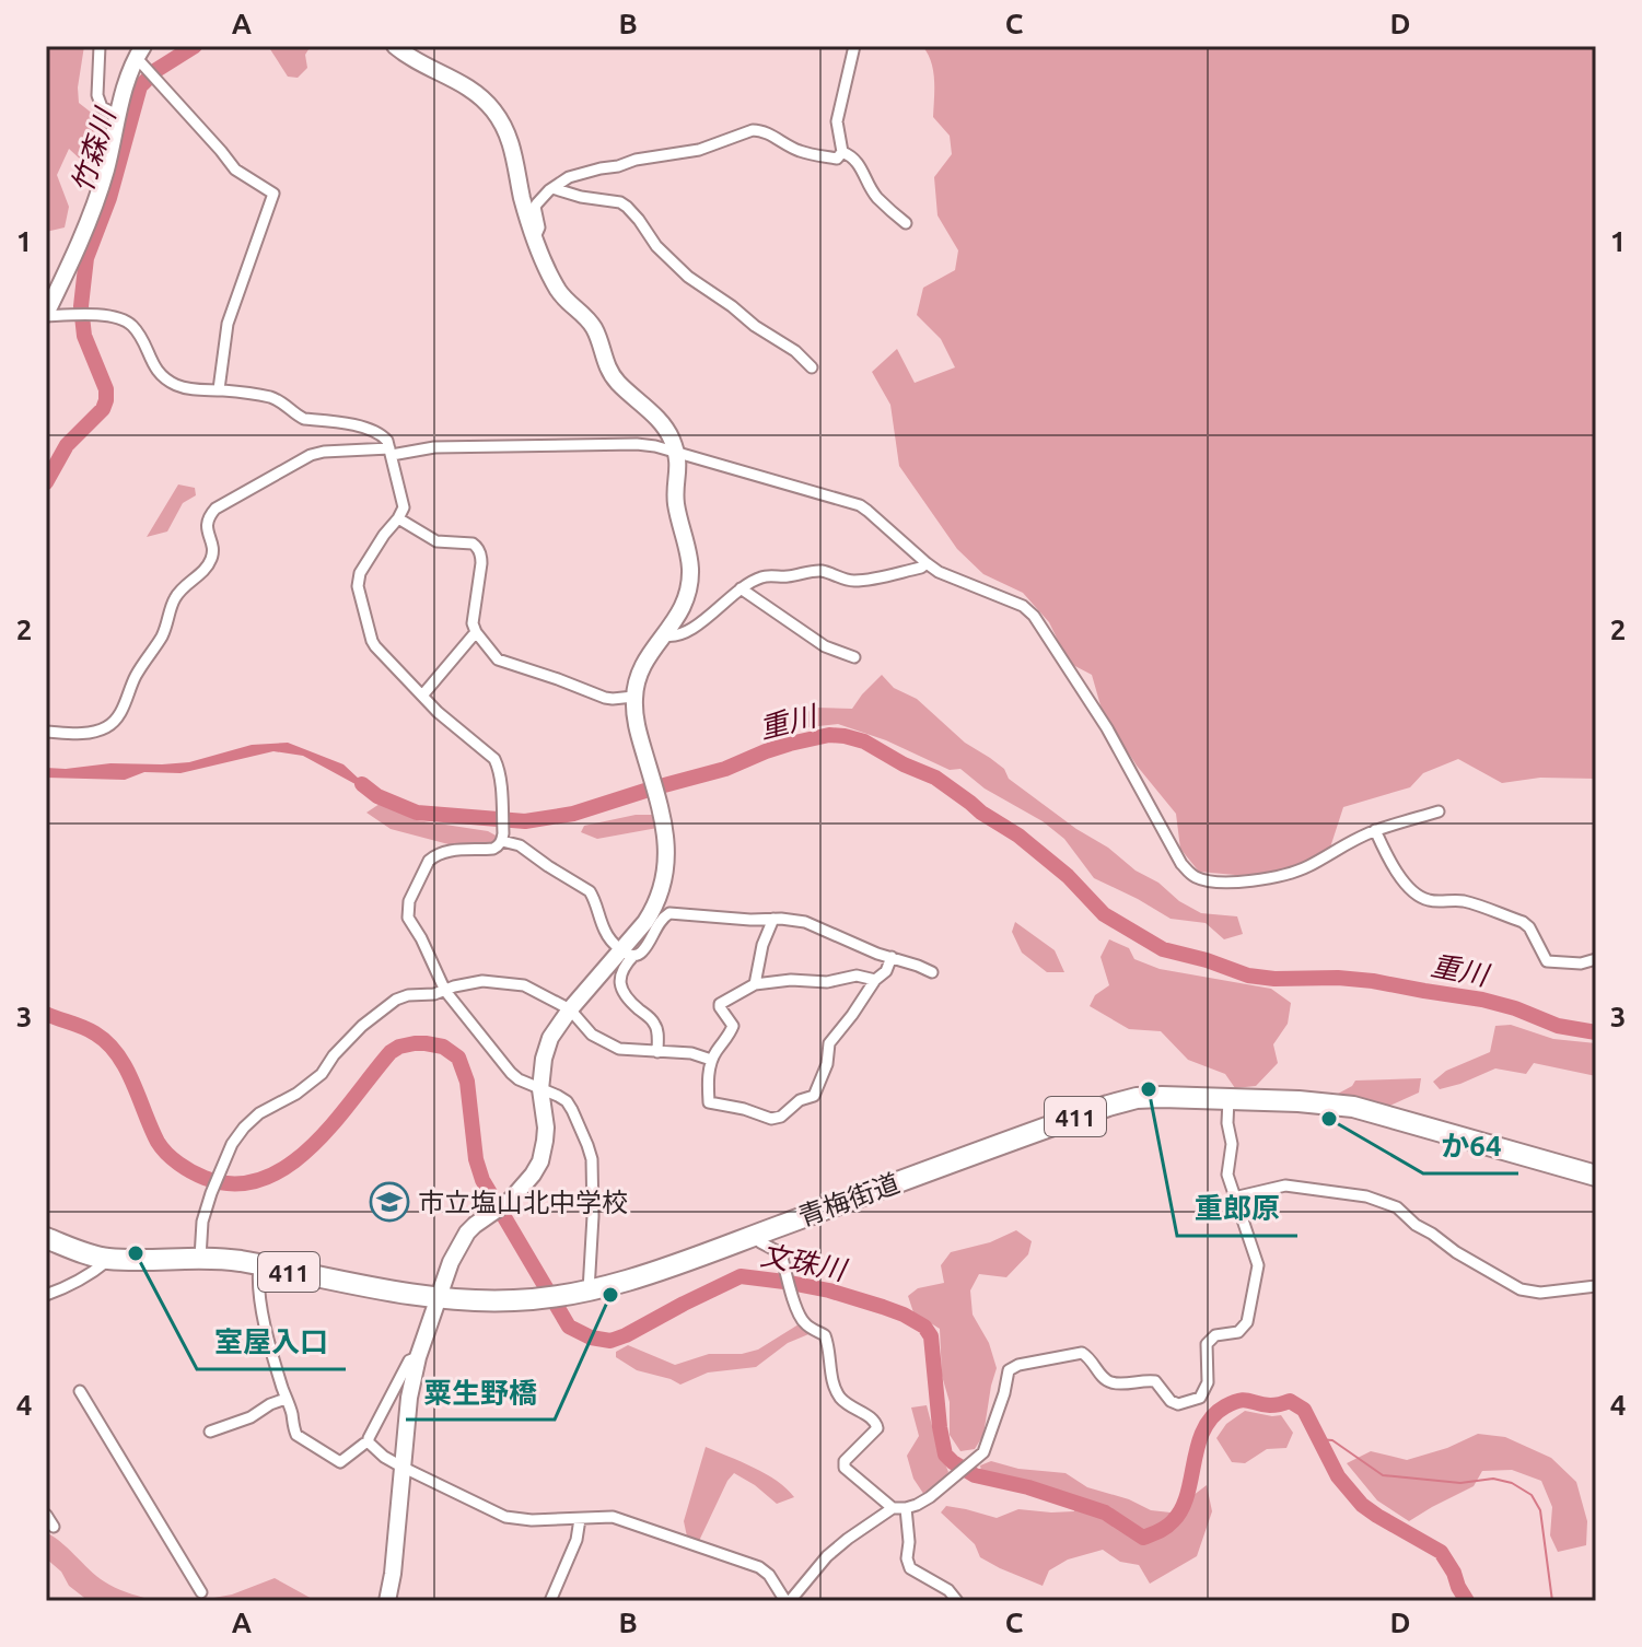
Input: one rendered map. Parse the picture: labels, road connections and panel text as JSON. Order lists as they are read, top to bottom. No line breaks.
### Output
{"streets":{"highway":["411","青梅街道"]},"water":["竹森川","重川","文珠川"],"places":{"other":["重郎原","か64","室屋入口","粟生野橋"],"school or university":["市立塩山北中学校"]},"grid":{"columns":["A","B","C","D"],"rows":["1","2","3","4"]}}
